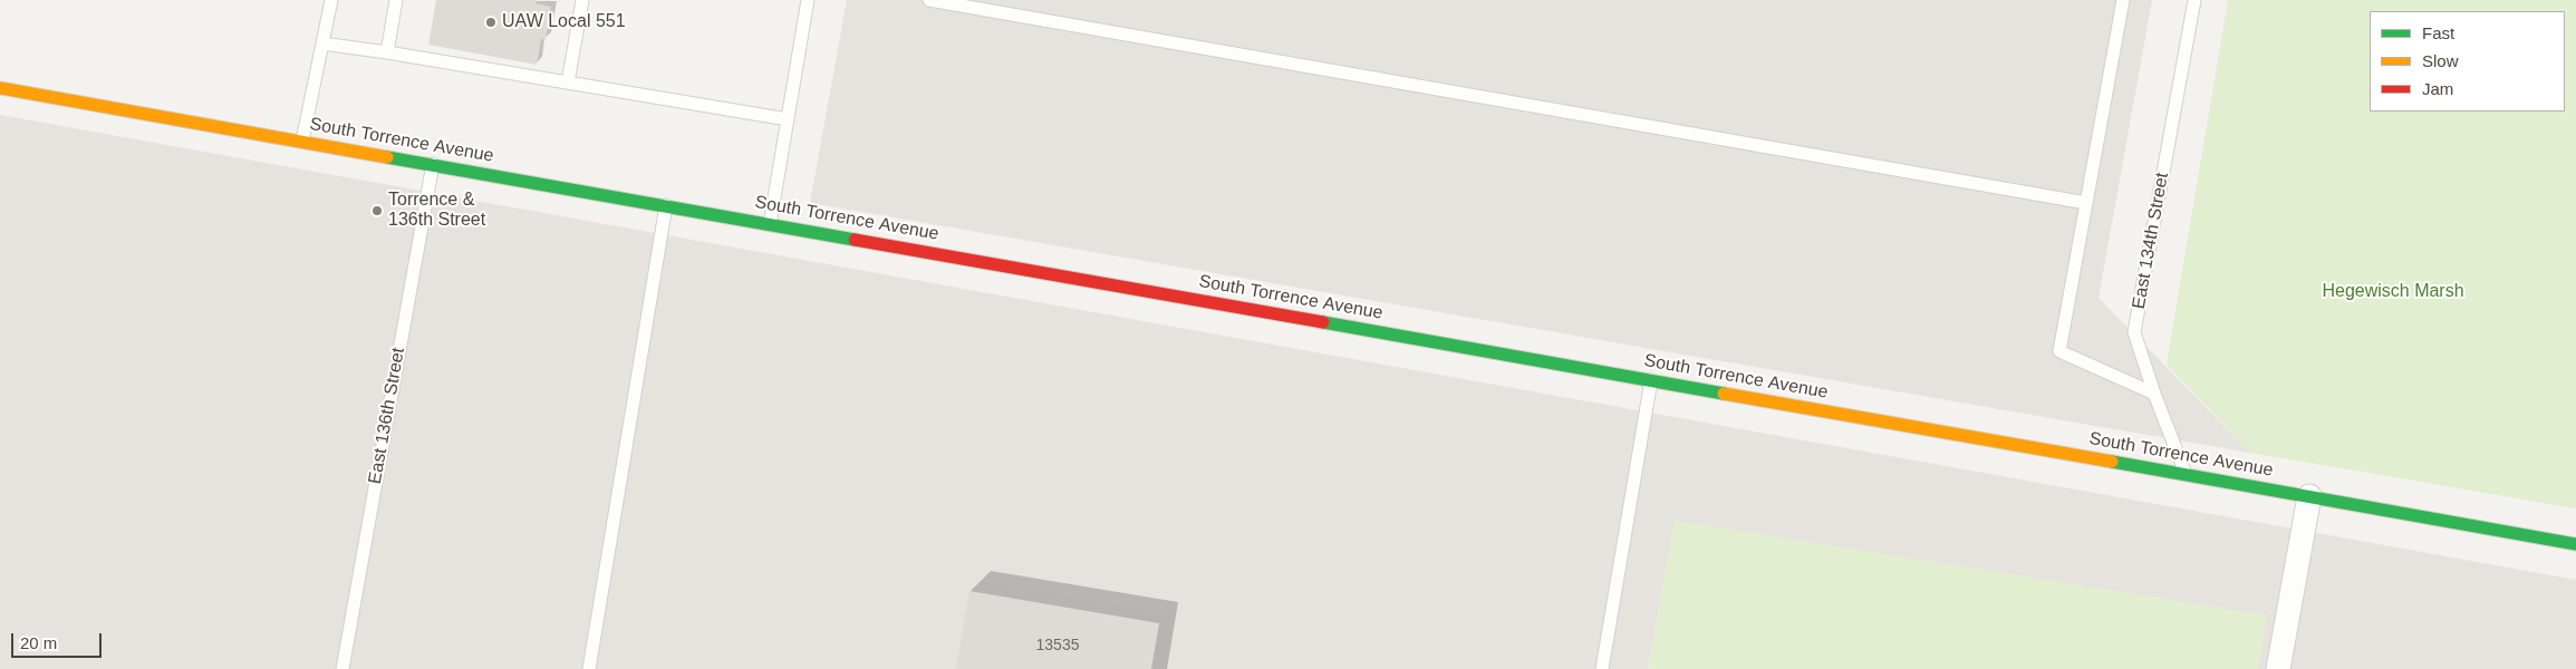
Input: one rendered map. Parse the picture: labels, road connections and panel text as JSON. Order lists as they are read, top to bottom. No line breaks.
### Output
{"streets":{"main road":["South Torrence Avenue"],"lane":["East 134th Street","East 136th Street"]},"crossings":[["South Torrence Avenue","East 134th Street"],["South Torrence Avenue","East 136th Street"]],"parks":["Hegewisch Marsh"],"places":["UAW Local 551","Torrence & 136th Street"],"house_numbers":["13535"],"legend":["Fast","Slow","Jam"],"scale_bar":"20 m"}
